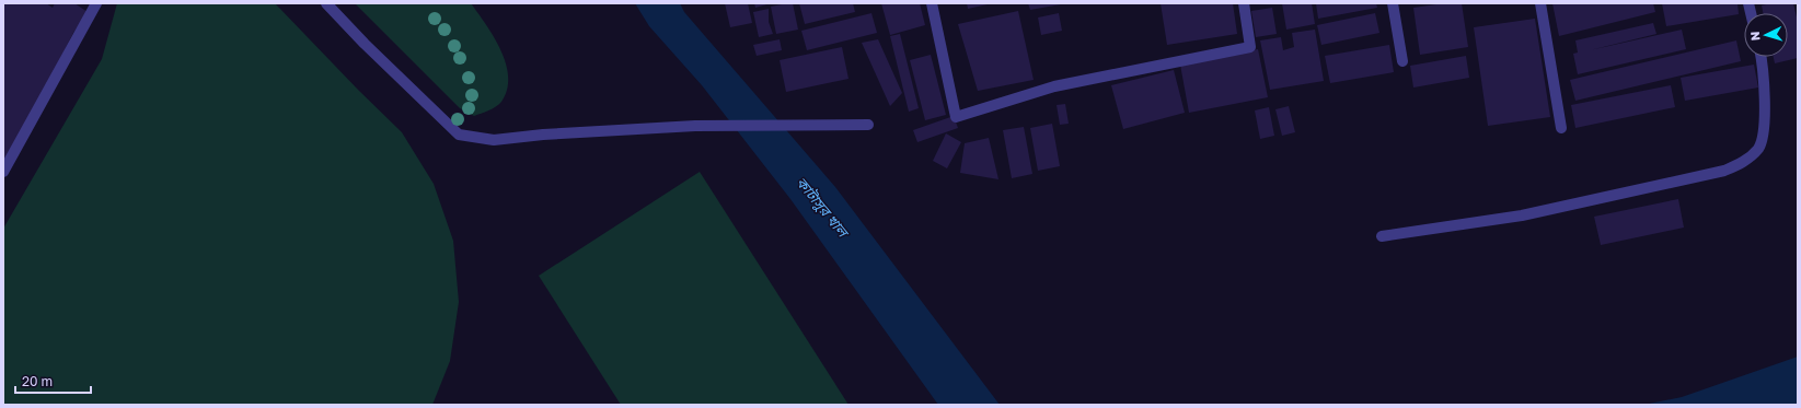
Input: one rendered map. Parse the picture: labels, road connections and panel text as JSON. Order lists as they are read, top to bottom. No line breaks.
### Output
{"water":["কাটাসুর খাল"],"scale_bar":"20 m","north":"left"}
